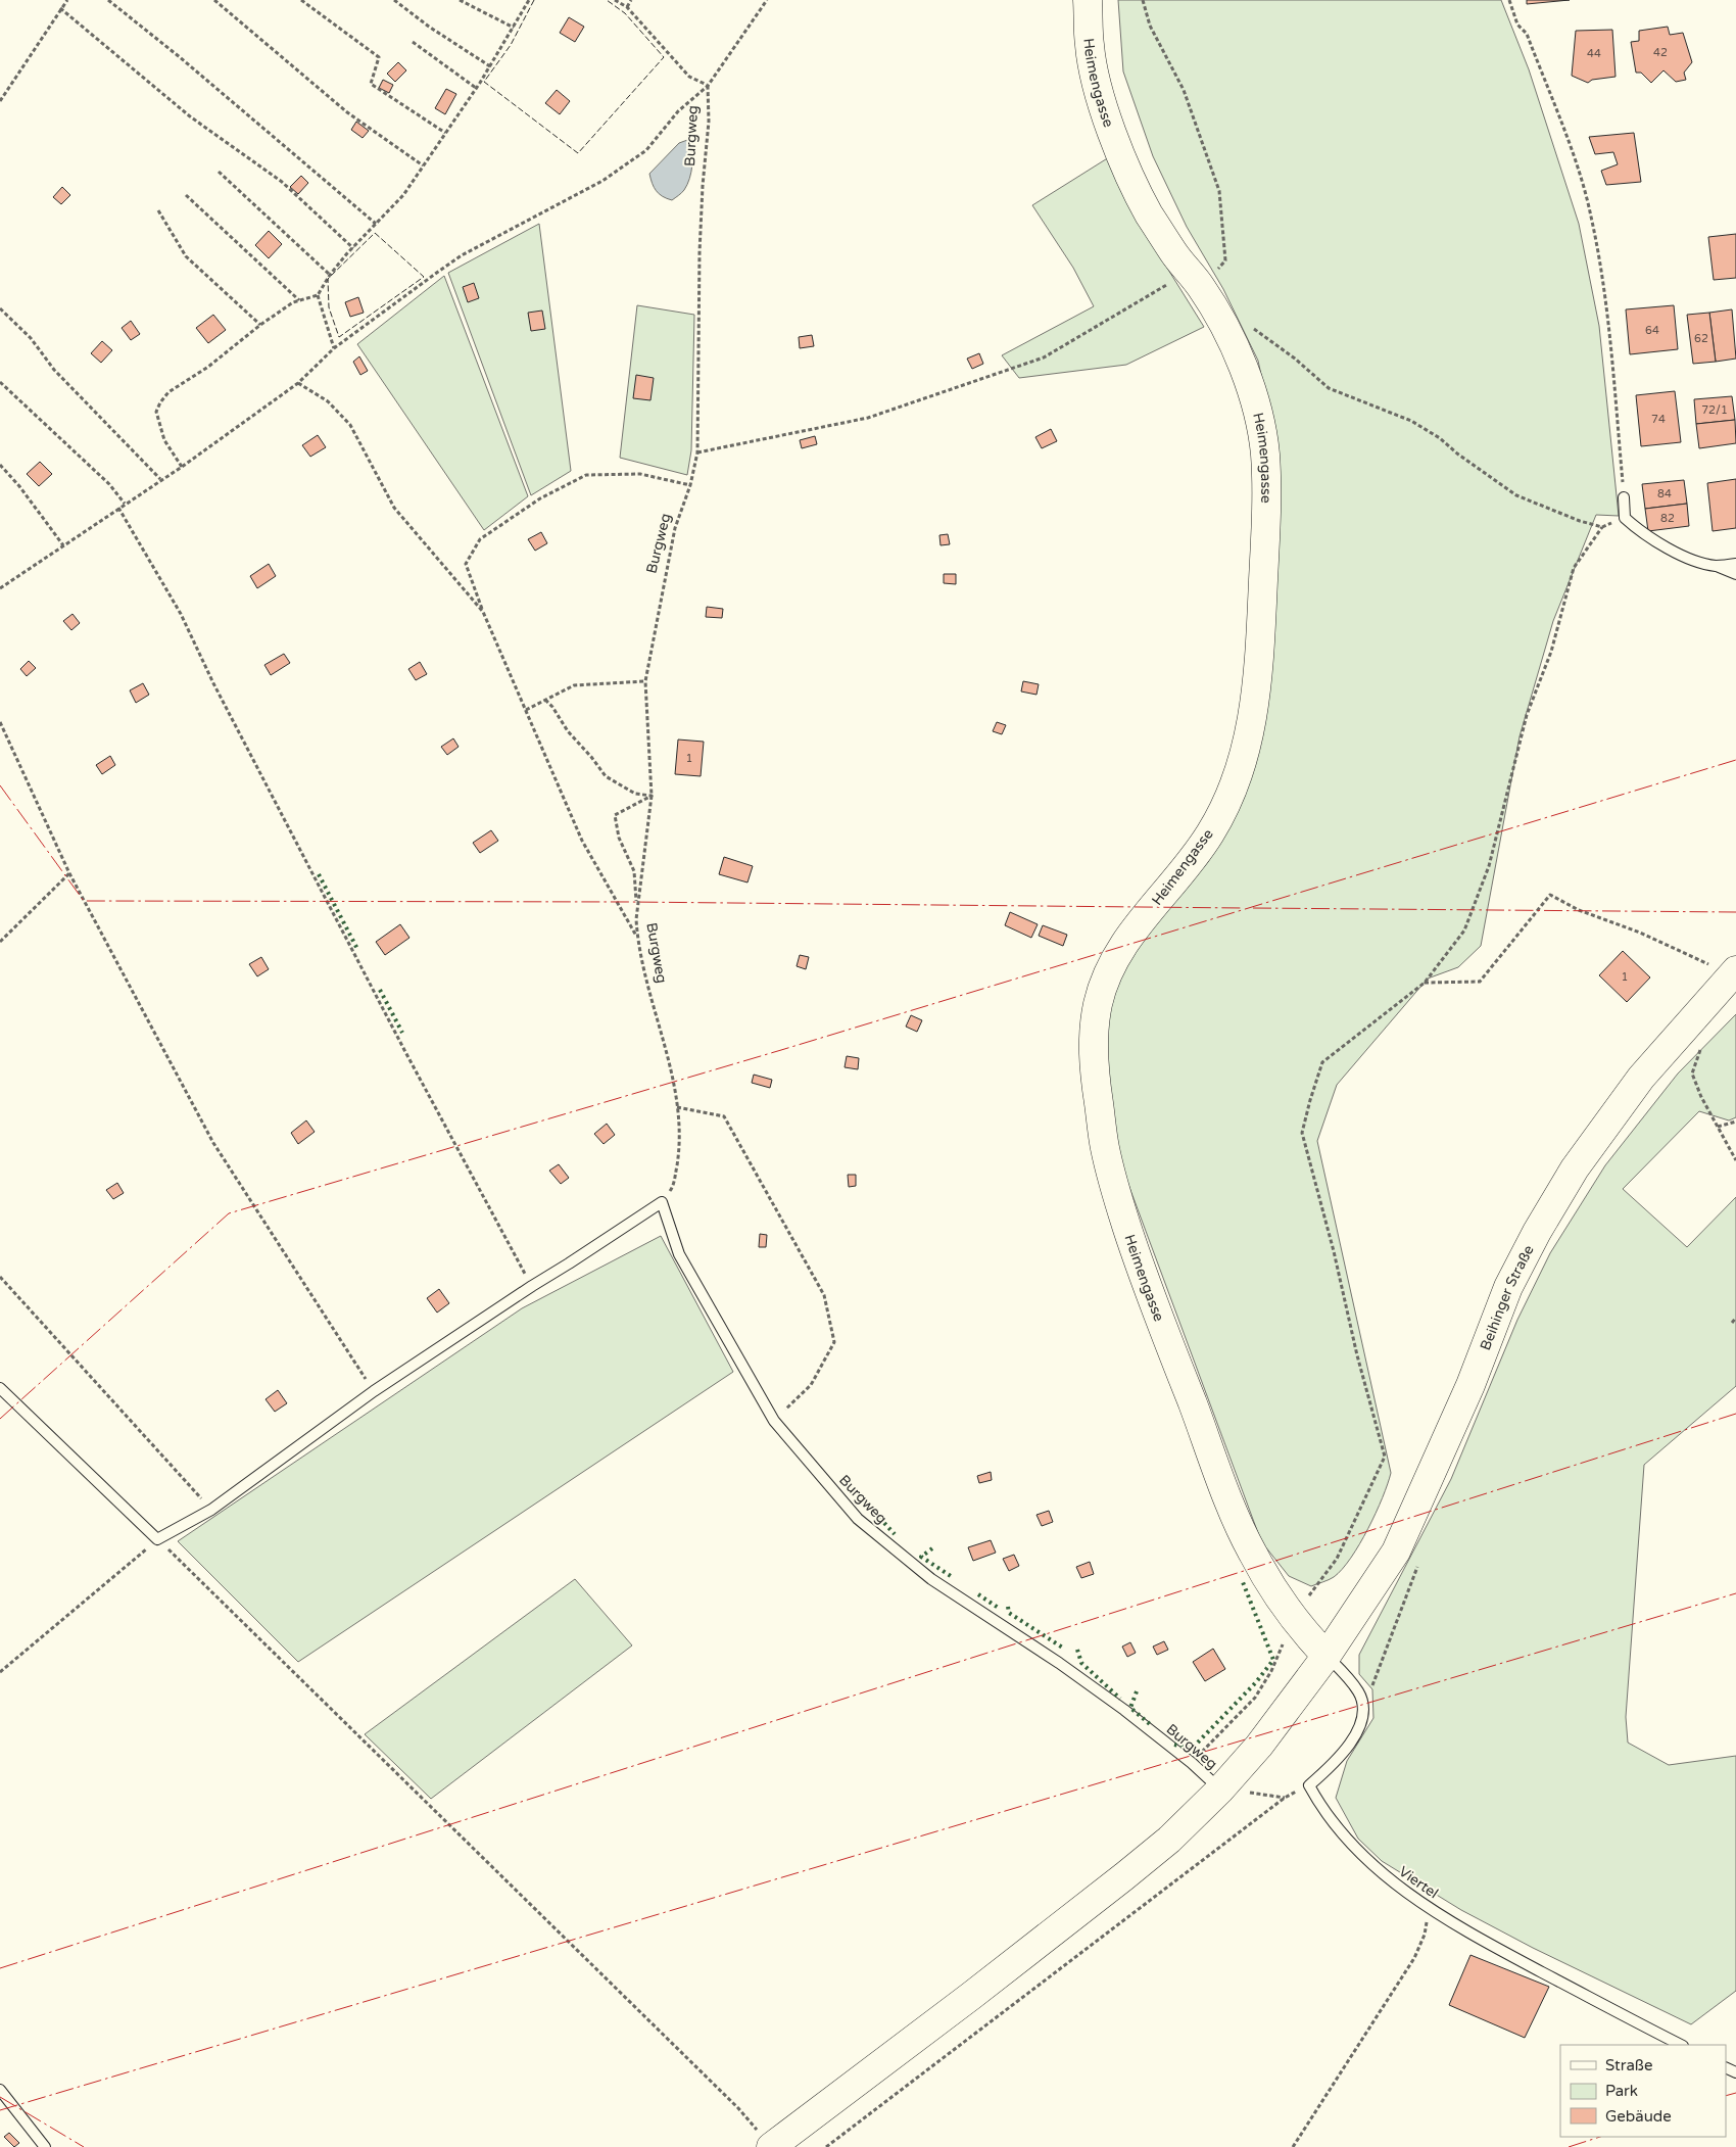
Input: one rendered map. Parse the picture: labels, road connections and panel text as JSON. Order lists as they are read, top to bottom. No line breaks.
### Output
{"streets":{"street":["Heimengasse","Beihinger Straße"],"lane":["Burgweg","Viertel"]},"crossings":[["Heimengasse","Beihinger Straße"],["Burgweg","Beihinger Straße"]],"house_numbers":["42","44","64","62","72/1","74","84","82","1","1"],"legend":["Straße","Park","Gebäude"]}
